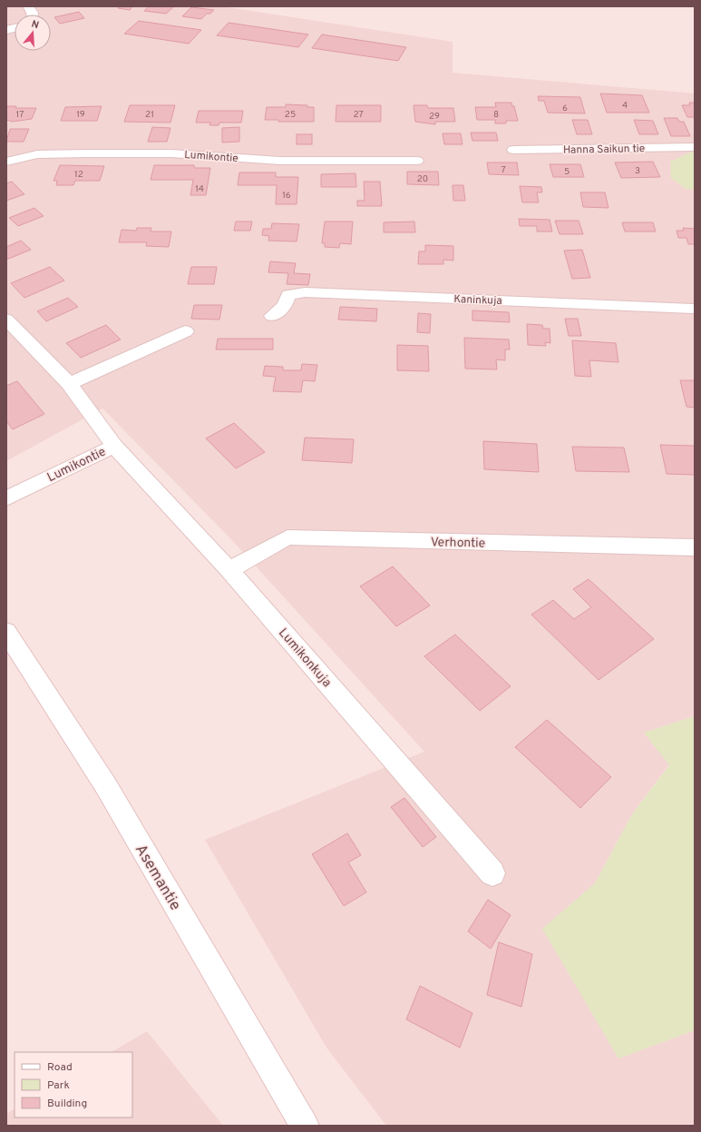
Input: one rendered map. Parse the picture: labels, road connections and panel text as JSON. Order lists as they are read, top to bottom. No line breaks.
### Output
{"streets":{"street":["Hanna Saikun tie","Lumikontie","Kaninkuja","Verhontie","Lumikonkuja","Asemantie"]},"crossings":[["Lumikontie","Lumikonkuja"],["Verhontie","Lumikonkuja"]],"house_numbers":["4","6","17","19","21","25","27","8","29","7","3","5","12","20","14","16"],"legend":["Road","Park","Building"],"north":"top"}
